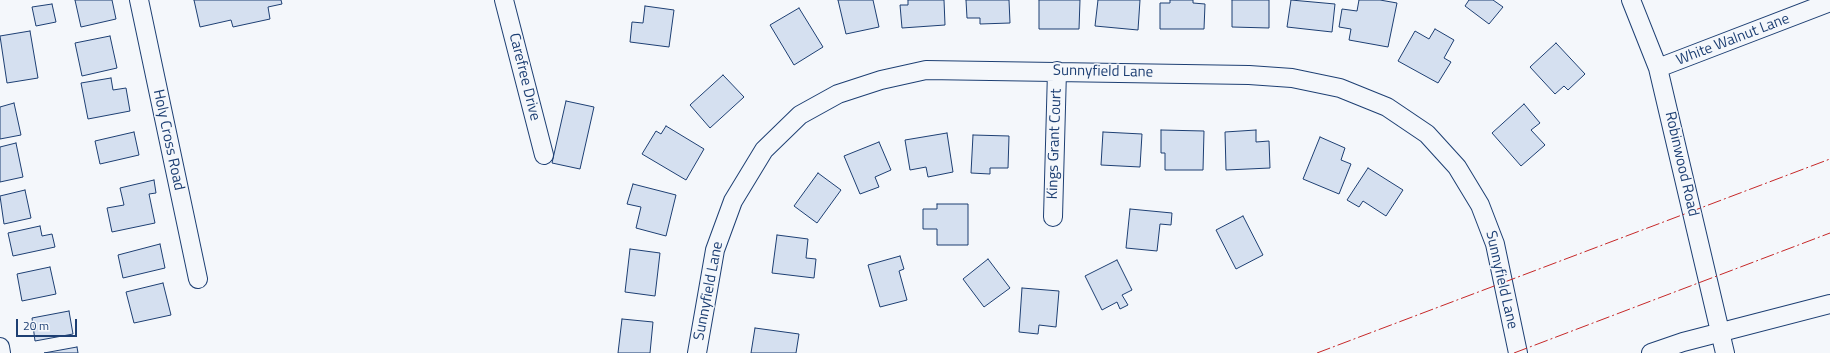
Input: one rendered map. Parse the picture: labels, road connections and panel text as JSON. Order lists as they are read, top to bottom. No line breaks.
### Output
{"streets":{"street":["White Walnut Lane","Sunnyfield Lane","Carefree Drive","Holy Cross Road","Kings Grant Court","Robinwood Road"]},"crossings":[["White Walnut Lane","Robinwood Road"],["Sunnyfield Lane","Kings Grant Court"]],"scale_bar":"20 m"}
